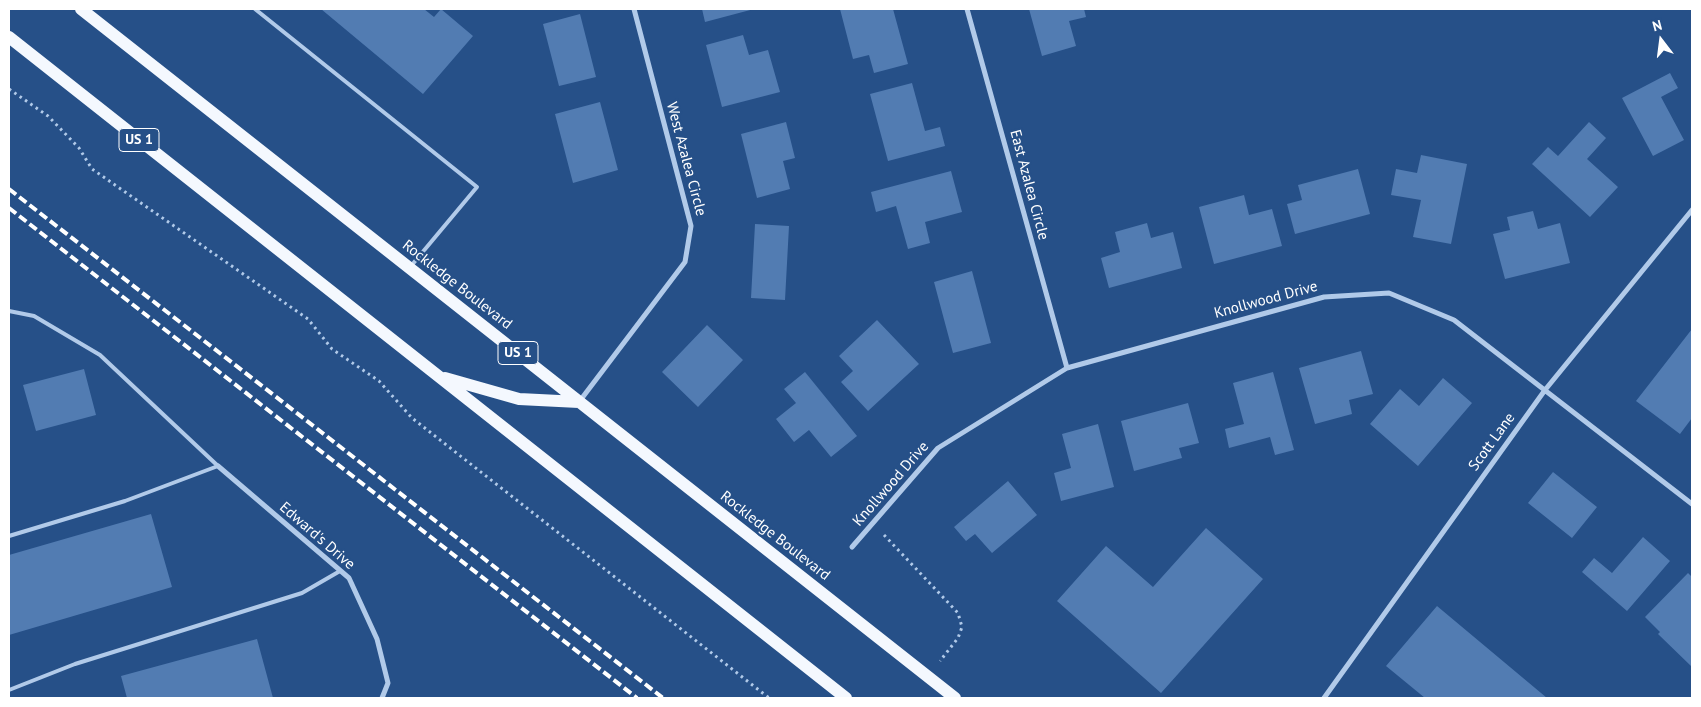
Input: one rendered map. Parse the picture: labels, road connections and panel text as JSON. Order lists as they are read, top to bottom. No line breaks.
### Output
{"streets":{"main road":["US 1","Rockledge Boulevard"],"street":["West Azalea Circle","East Azalea Circle","Knollwood Drive","Scott Lane","Edward's Drive"]},"crossings":[["West Azalea Circle","Rockledge Boulevard"],["East Azalea Circle","Knollwood Drive"],["Knollwood Drive","Scott Lane"]],"north":"top"}
